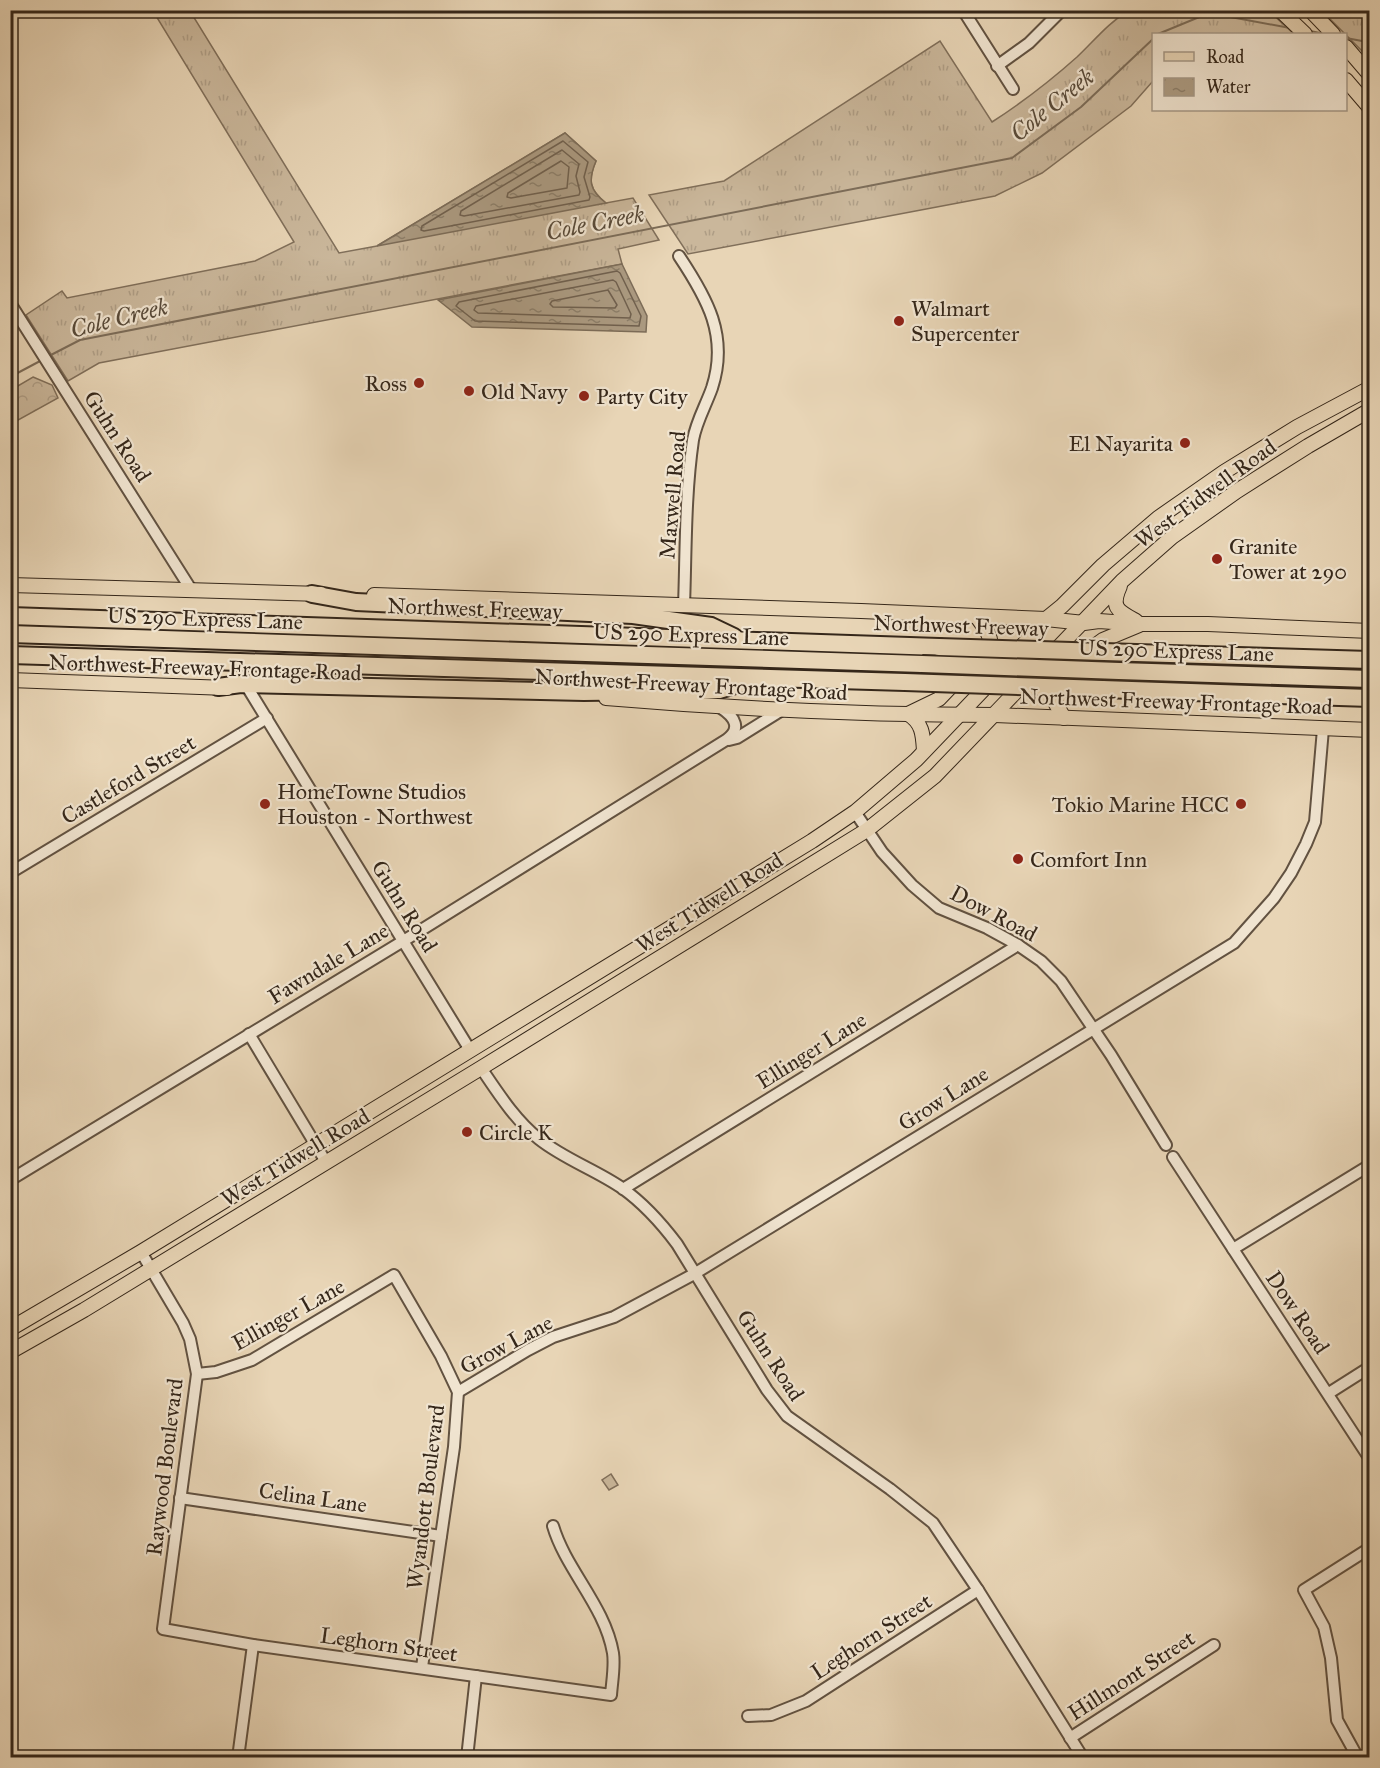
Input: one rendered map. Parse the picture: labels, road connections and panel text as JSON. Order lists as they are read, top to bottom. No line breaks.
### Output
{"streets":{"highway":["Northwest Freeway","US 290 Express Lane"],"main road":["West Tidwell Road","Northwest Freeway Frontage Road"],"street":["Guhn Road","Maxwell Road","Castleford Street","Dow Road","Fawndale Lane","Ellinger Lane","Grow Lane","Raywood Boulevard","Celina Lane","Wyandott Boulevard","Leghorn Street","Hillmont Street"]},"crossings":[["Guhn Road","West Tidwell Road"],["Guhn Road","Northwest Freeway Frontage Road"],["Guhn Road","Castleford Street"],["Guhn Road","Fawndale Lane"],["Guhn Road","Ellinger Lane"],["Guhn Road","Grow Lane"],["Guhn Road","Leghorn Street"],["Guhn Road","Hillmont Street"],["West Tidwell Road","Northwest Freeway Frontage Road"],["West Tidwell Road","Dow Road"],["West Tidwell Road","Raywood Boulevard"],["Northwest Freeway Frontage Road","Fawndale Lane"],["Northwest Freeway Frontage Road","Grow Lane"],["Dow Road","Ellinger Lane"],["Dow Road","Grow Lane"],["Ellinger Lane","Raywood Boulevard"],["Ellinger Lane","Wyandott Boulevard"],["Grow Lane","Wyandott Boulevard"],["Raywood Boulevard","Celina Lane"],["Raywood Boulevard","Leghorn Street"],["Celina Lane","Wyandott Boulevard"],["Wyandott Boulevard","Leghorn Street"]],"water":["Cole Creek"],"places":["Walmart Supercenter","Ross","Old Navy","Party City","El Nayarita","Granite Tower at 290","HomeTowne Studios Houston - Northwest","Tokio Marine HCC","Comfort Inn","Circle K"],"legend":["Road","Water"]}
